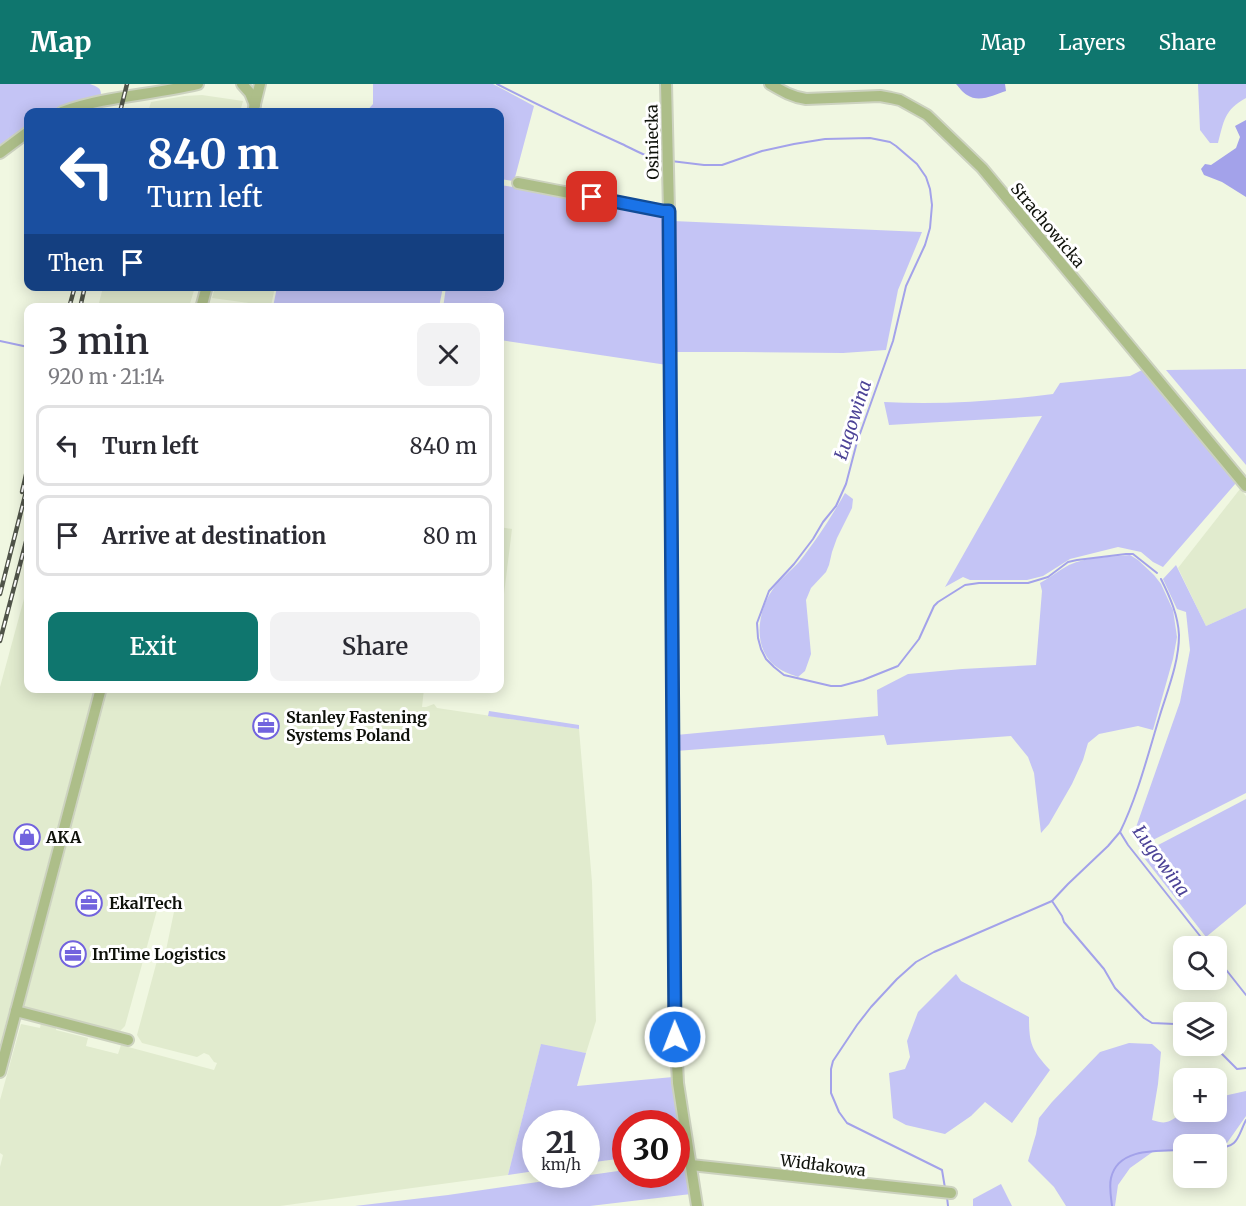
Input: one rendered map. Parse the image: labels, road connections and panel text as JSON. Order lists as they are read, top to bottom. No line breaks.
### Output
{"streets":{"street":["Osiniecka","Strachowicka","Widłakowa"]},"crossings":[["Osiniecka","Widłakowa"]],"water":["Ługowina"],"places":{"office":["Stanley Fastening Systems Poland","EkalTech","InTime Logistics"],"shop":["AKA"]},"page":{"header":"Map","nav":["Map","Layers","Share"],"turn":["840 m","Turn left"],"then":"Then","heading":["3 min","920 m · 21:14"],"list":[{"name":"Turn left","value":"840 m"},{"name":"Arrive at destination","value":"80 m"}],"buttons":["Exit","Share"],"map_buttons":["+","−"],"speed":"21 km/h","limit":"30"}}
